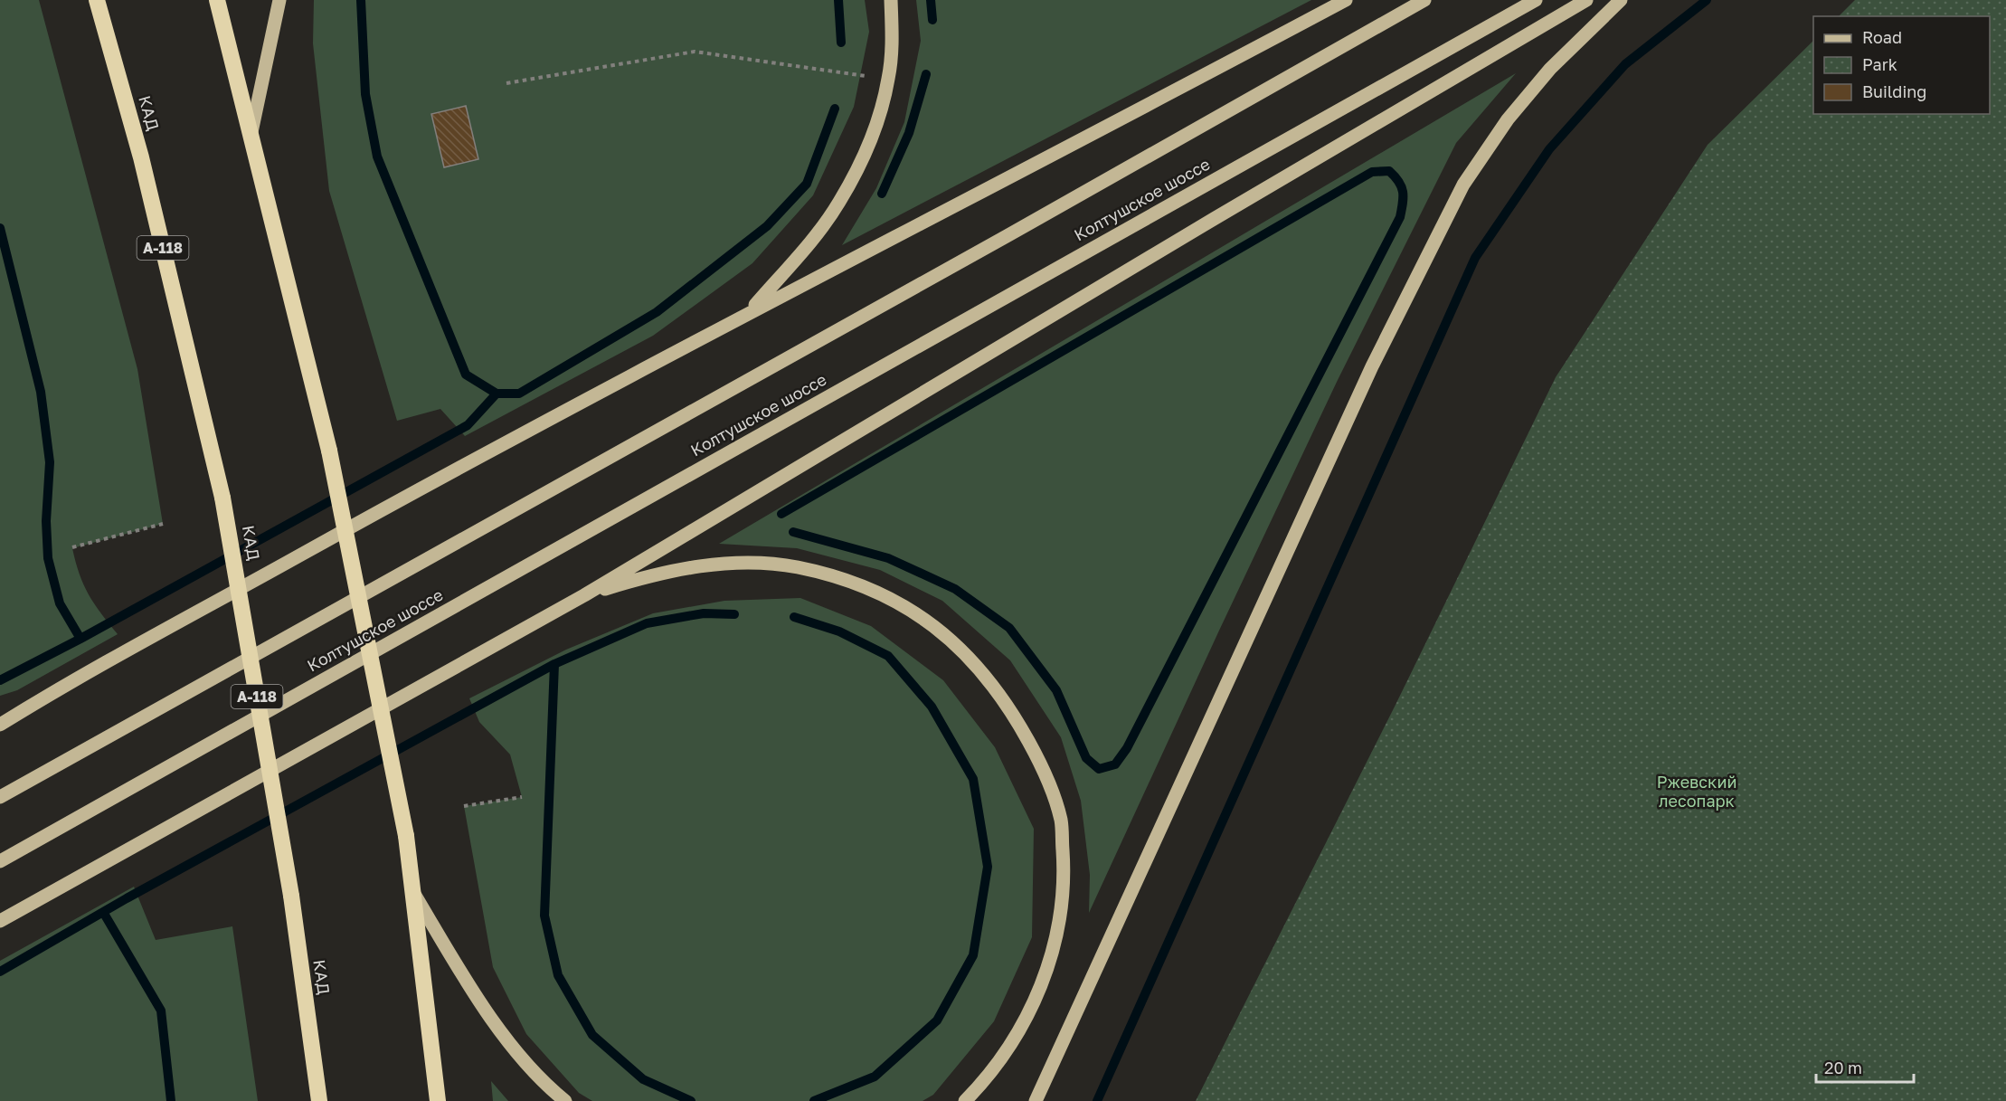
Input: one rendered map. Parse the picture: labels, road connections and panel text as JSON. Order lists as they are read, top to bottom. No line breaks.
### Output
{"streets":{"highway":["КАД","А-118"],"main road":["Колтушское шоссе"]},"parks":["Ржевский лесопарк"],"legend":["Road","Park","Building"],"scale_bar":"20 m"}
